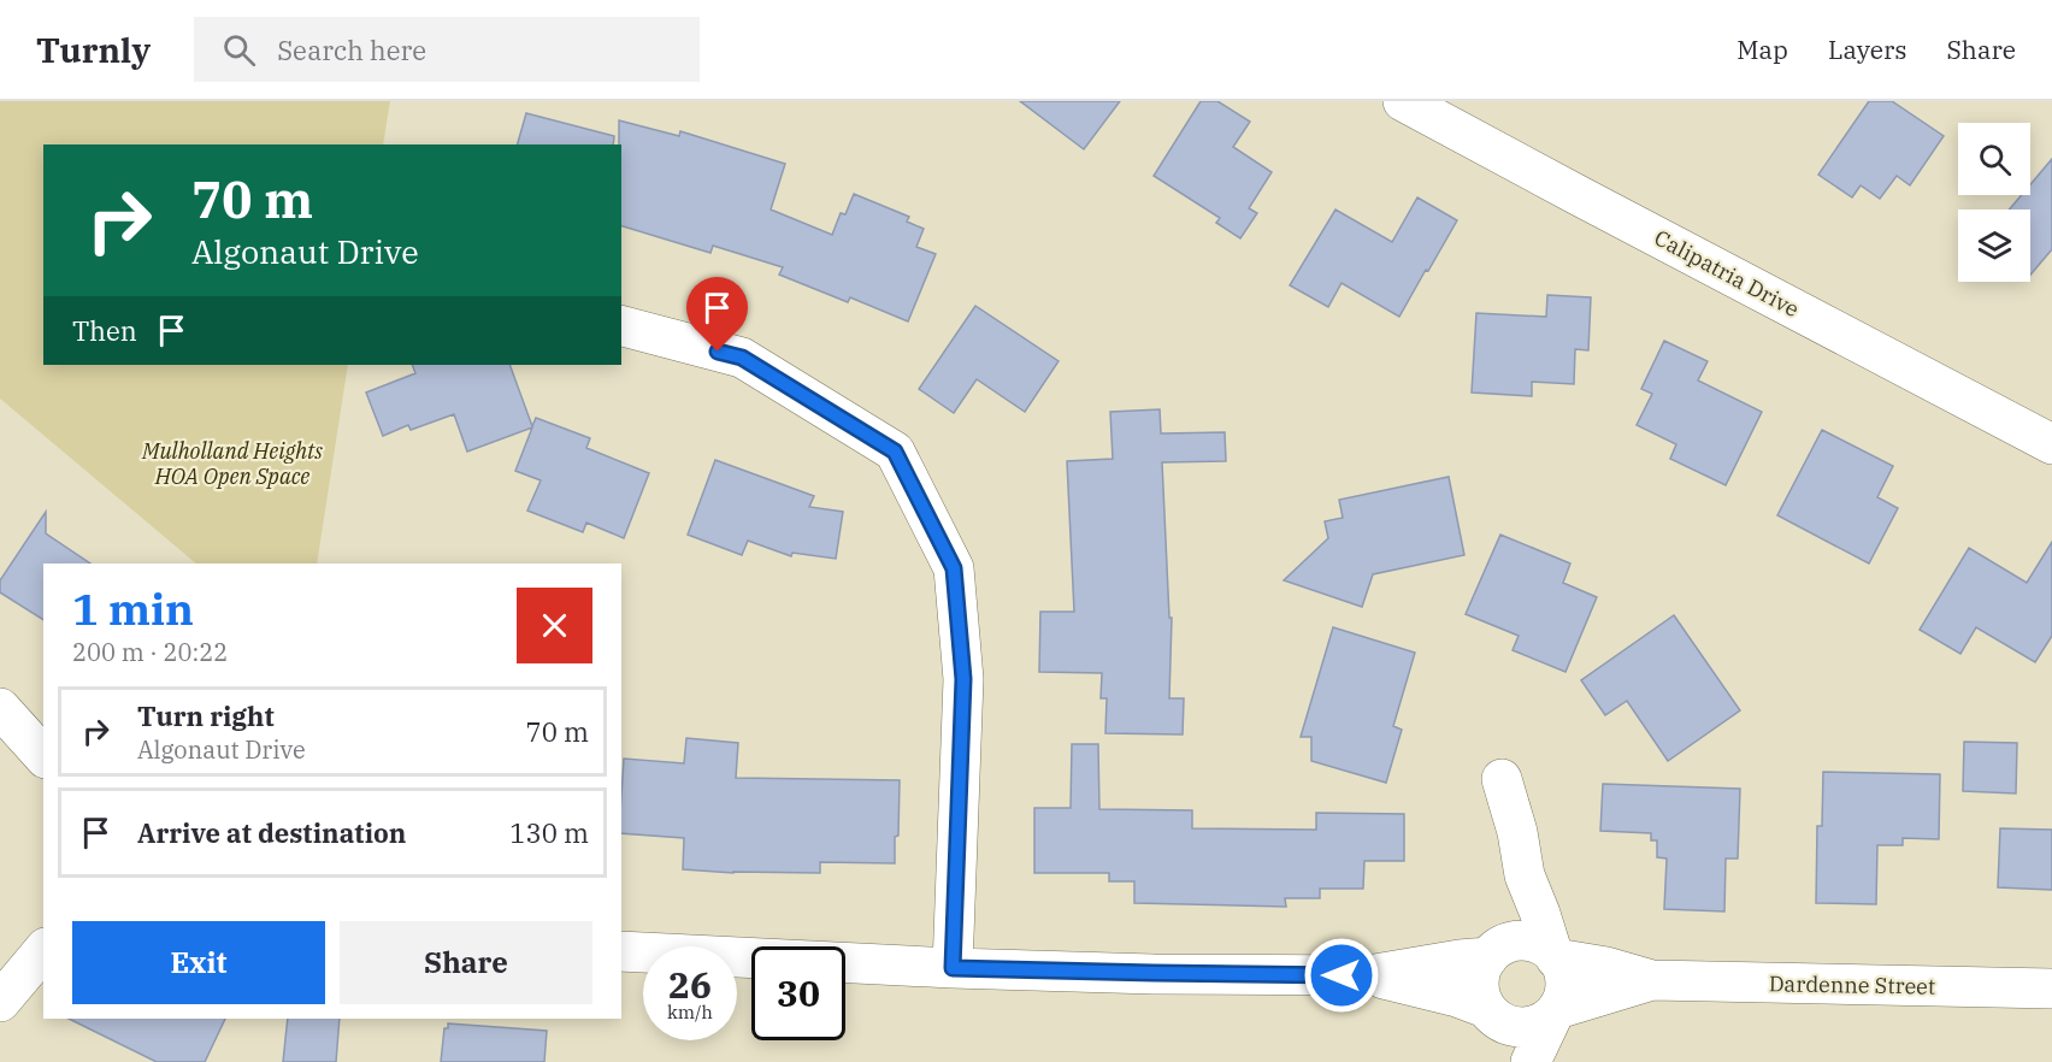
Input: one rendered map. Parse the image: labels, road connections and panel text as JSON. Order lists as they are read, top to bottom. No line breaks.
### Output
{"streets":{"street":["Calipatria Drive","Dardenne Street"]},"parks":["Mulholland Heights HOA Open Space"],"page":{"header":"Turnly","search":"Search here","nav":["Map","Layers","Share"],"turn":["70 m","Algonaut Drive"],"then":"Then","heading":["1 min","200 m · 20:22"],"list":[{"name":"Turn right","note":"Algonaut Drive","value":"70 m"},{"name":"Arrive at destination","value":"130 m"}],"buttons":["Exit","Share"],"speed":"26 km/h","limit":"30"}}
